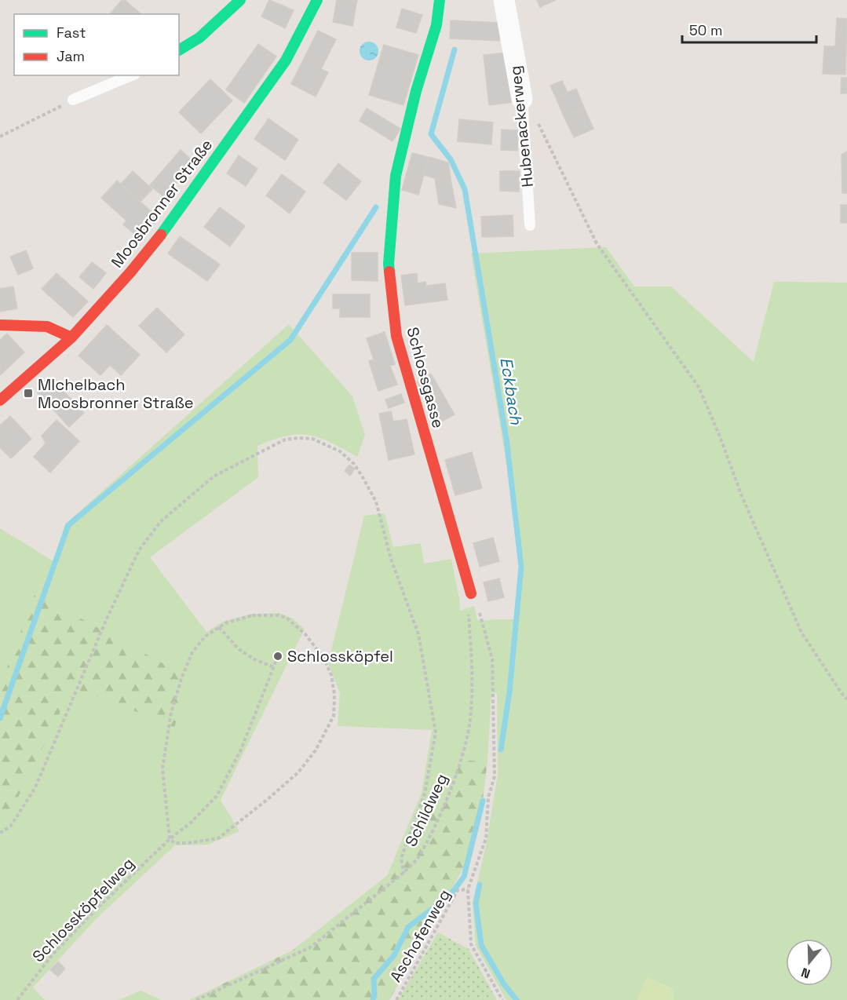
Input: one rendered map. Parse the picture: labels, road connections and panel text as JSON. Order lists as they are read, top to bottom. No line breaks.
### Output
{"streets":{"street":["Hubenackerweg","Moosbronner Straße","Schlossgasse"],"path":["Schildweg","Schlossköpfelweg","Aschofenweg"]},"crossings":[["Schlossgasse","Schildweg"]],"water":["Eckbach"],"places":{"transit":["MIchelbach Moosbronner Straße"],"other":["Schlossköpfel"]},"legend":["Fast","Jam"],"scale_bar":"50 m","north":"bottom"}
